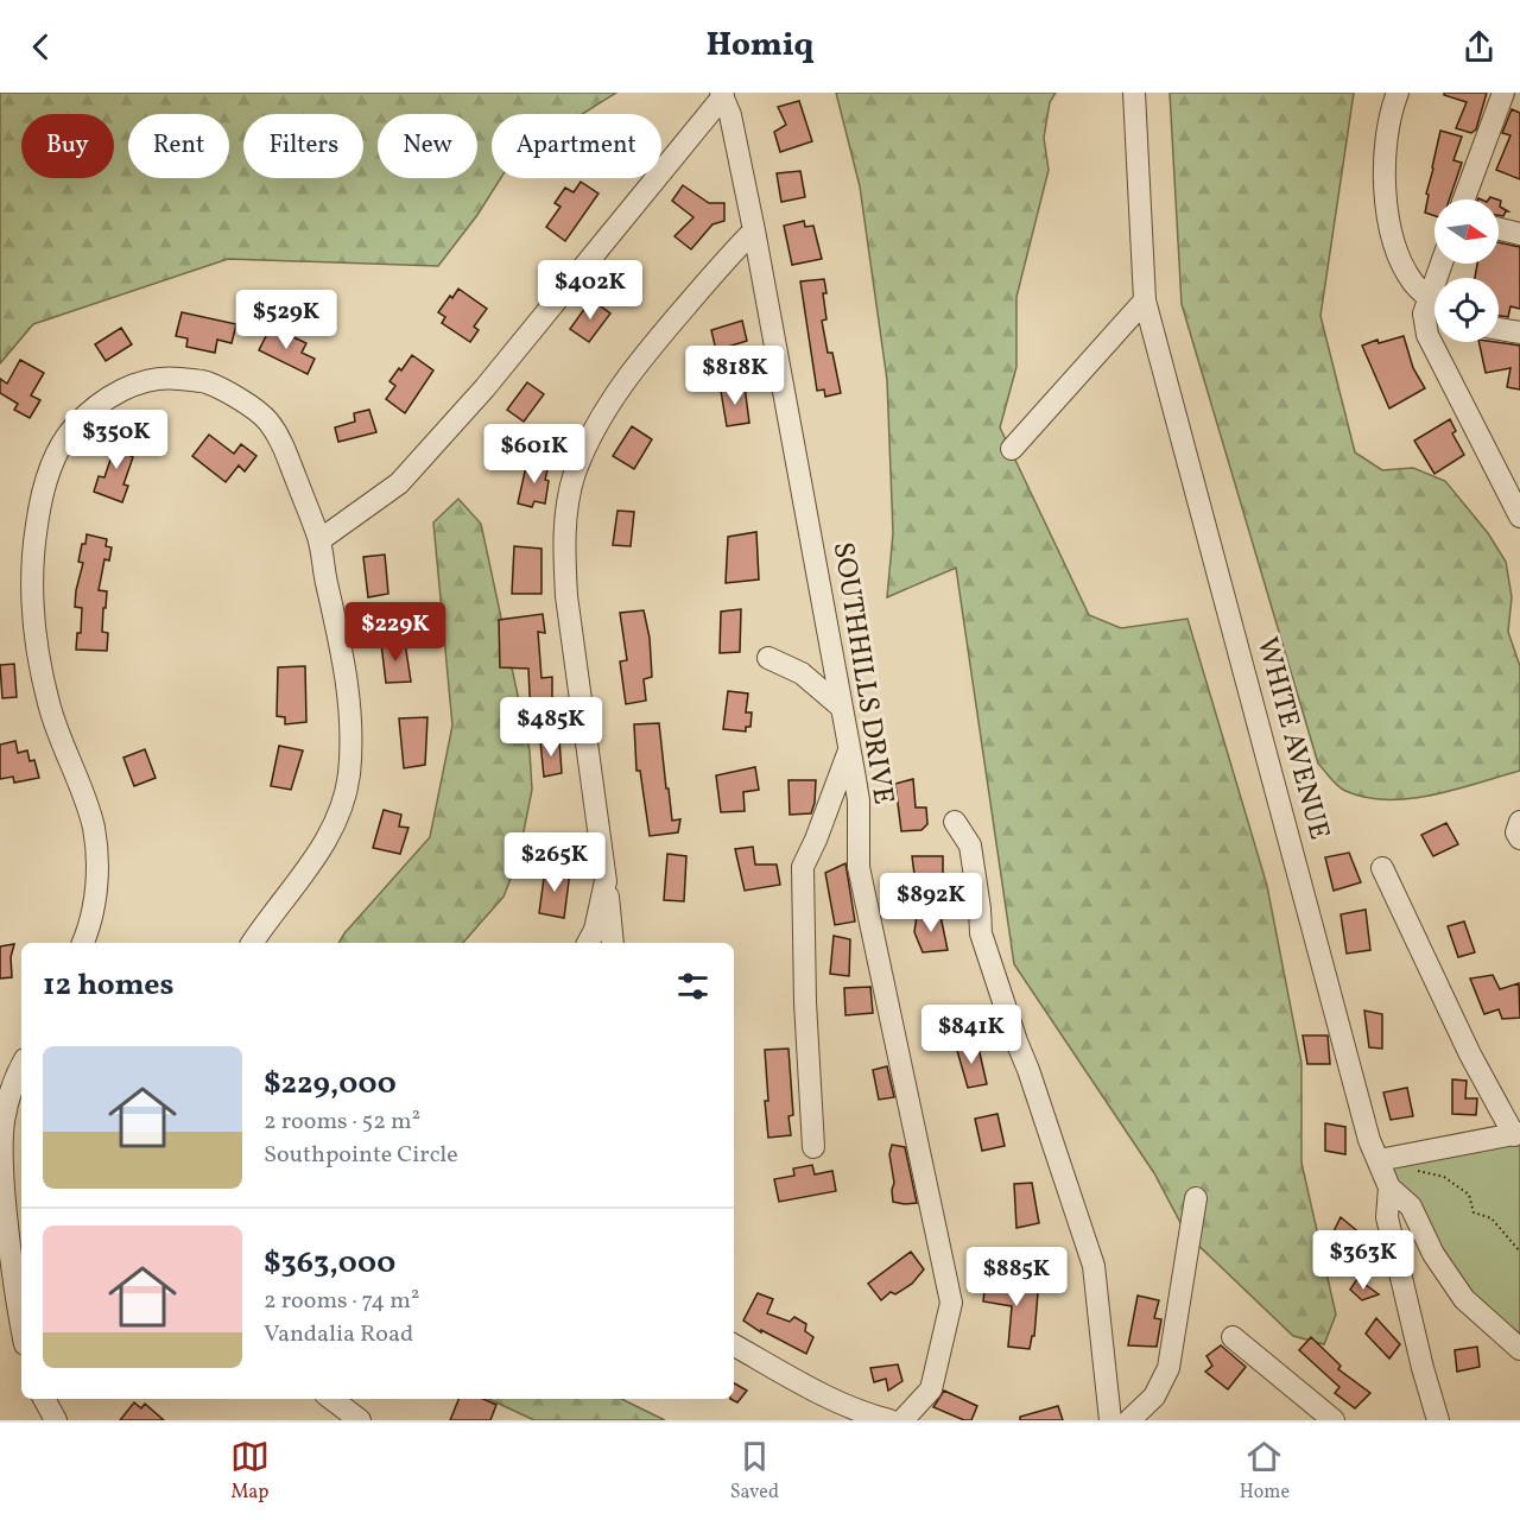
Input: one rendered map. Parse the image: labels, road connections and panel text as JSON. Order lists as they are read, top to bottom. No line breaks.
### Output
{"streets":{"street":["SOUTHHILLS DRIVE","WHITE AVENUE"]},"north":"right","page":{"header":"Homiq","chip":["Buy","Rent","Filters","New","Apartment"],"price":["$402K","$529K","$818K","$350K","$601K","$229K","$485K","$265K","$892K","$841K","$363K","$885K"],"heading":"12 homes","list":[{"name":"$229,000","note":"2 rooms · 52 m² · Southpointe Circle"},{"name":"$363,000","note":"2 rooms · 74 m² · Vandalia Road"}],"tabs":["Map","Saved","Home"]}}
